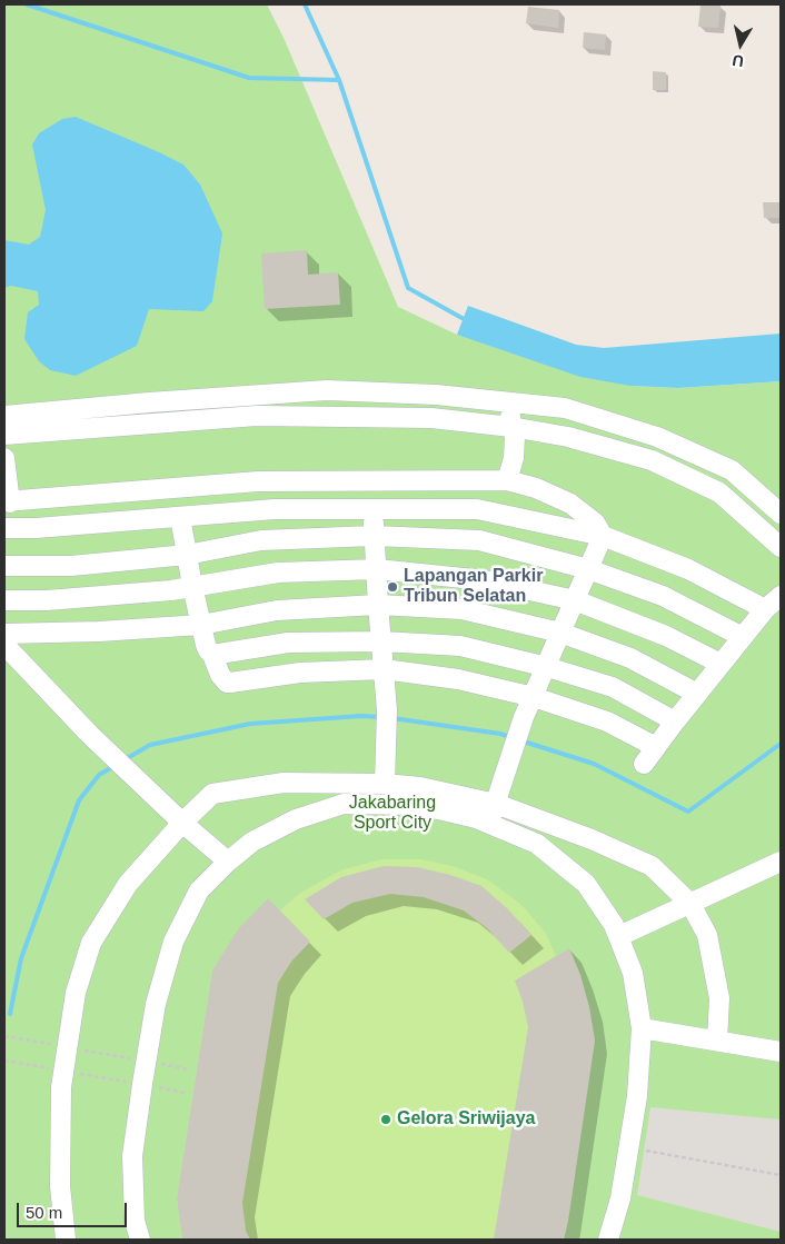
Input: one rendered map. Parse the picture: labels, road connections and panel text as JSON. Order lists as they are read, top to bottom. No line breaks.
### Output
{"parks":["Jakabaring Sport City"],"places":["Lapangan Parkir Tribun Selatan","Gelora Sriwijaya"],"scale_bar":"50 m","north":"bottom"}
